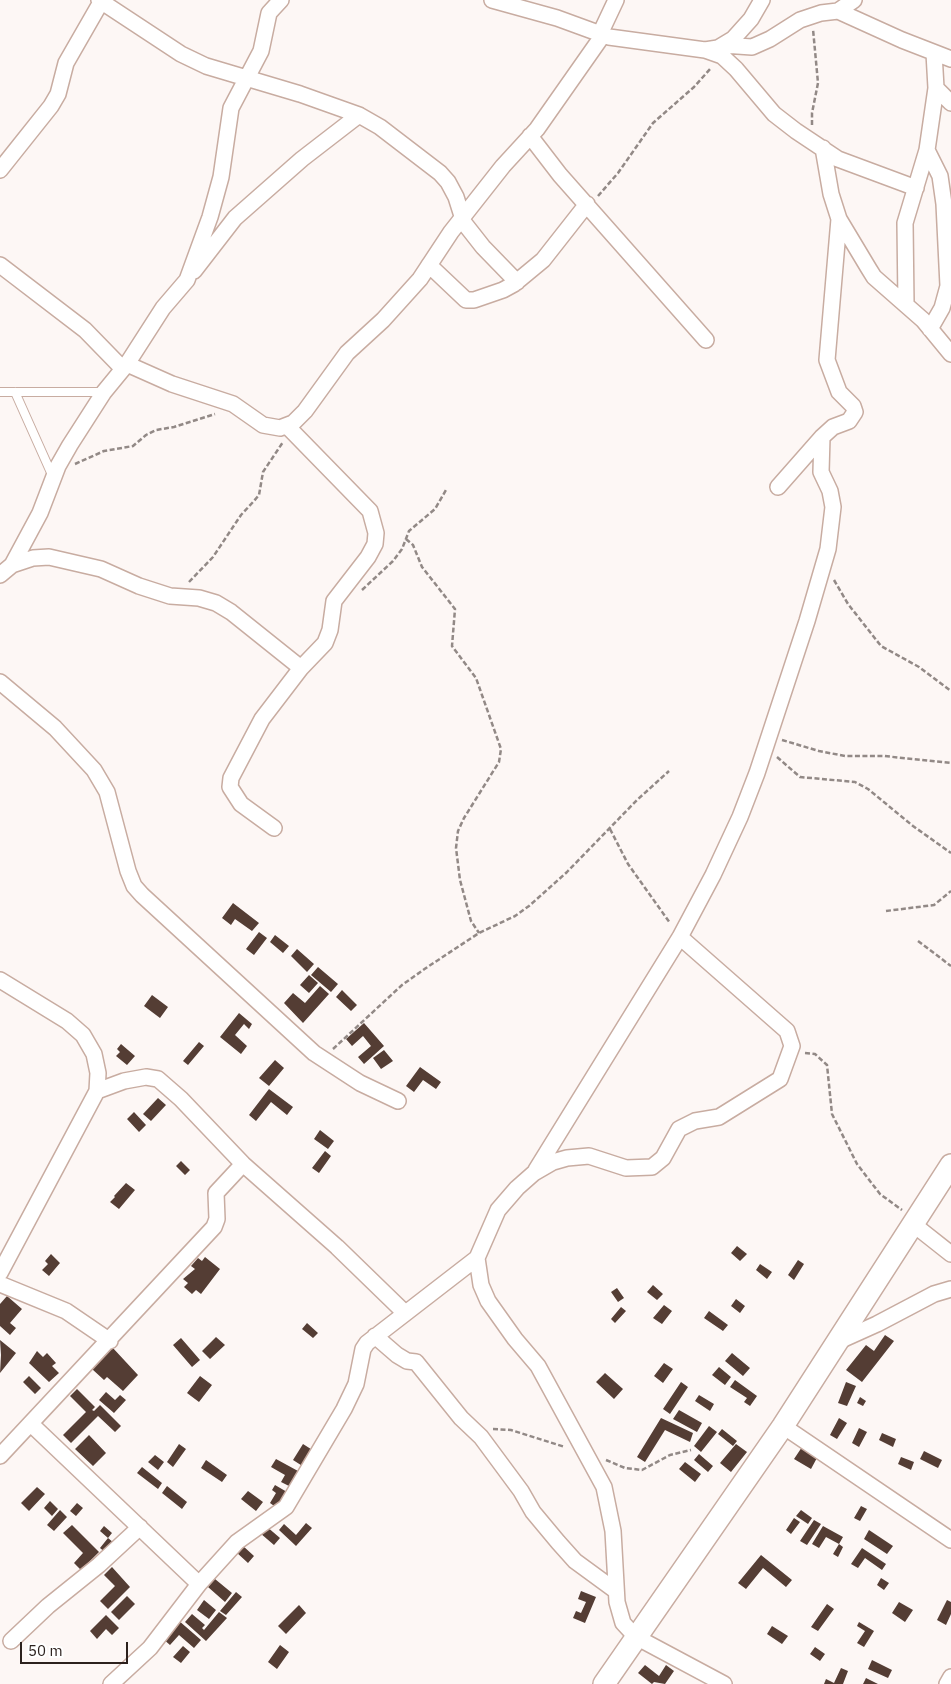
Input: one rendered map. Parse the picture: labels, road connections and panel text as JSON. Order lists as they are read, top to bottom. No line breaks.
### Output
{"scale_bar":"50 m"}
